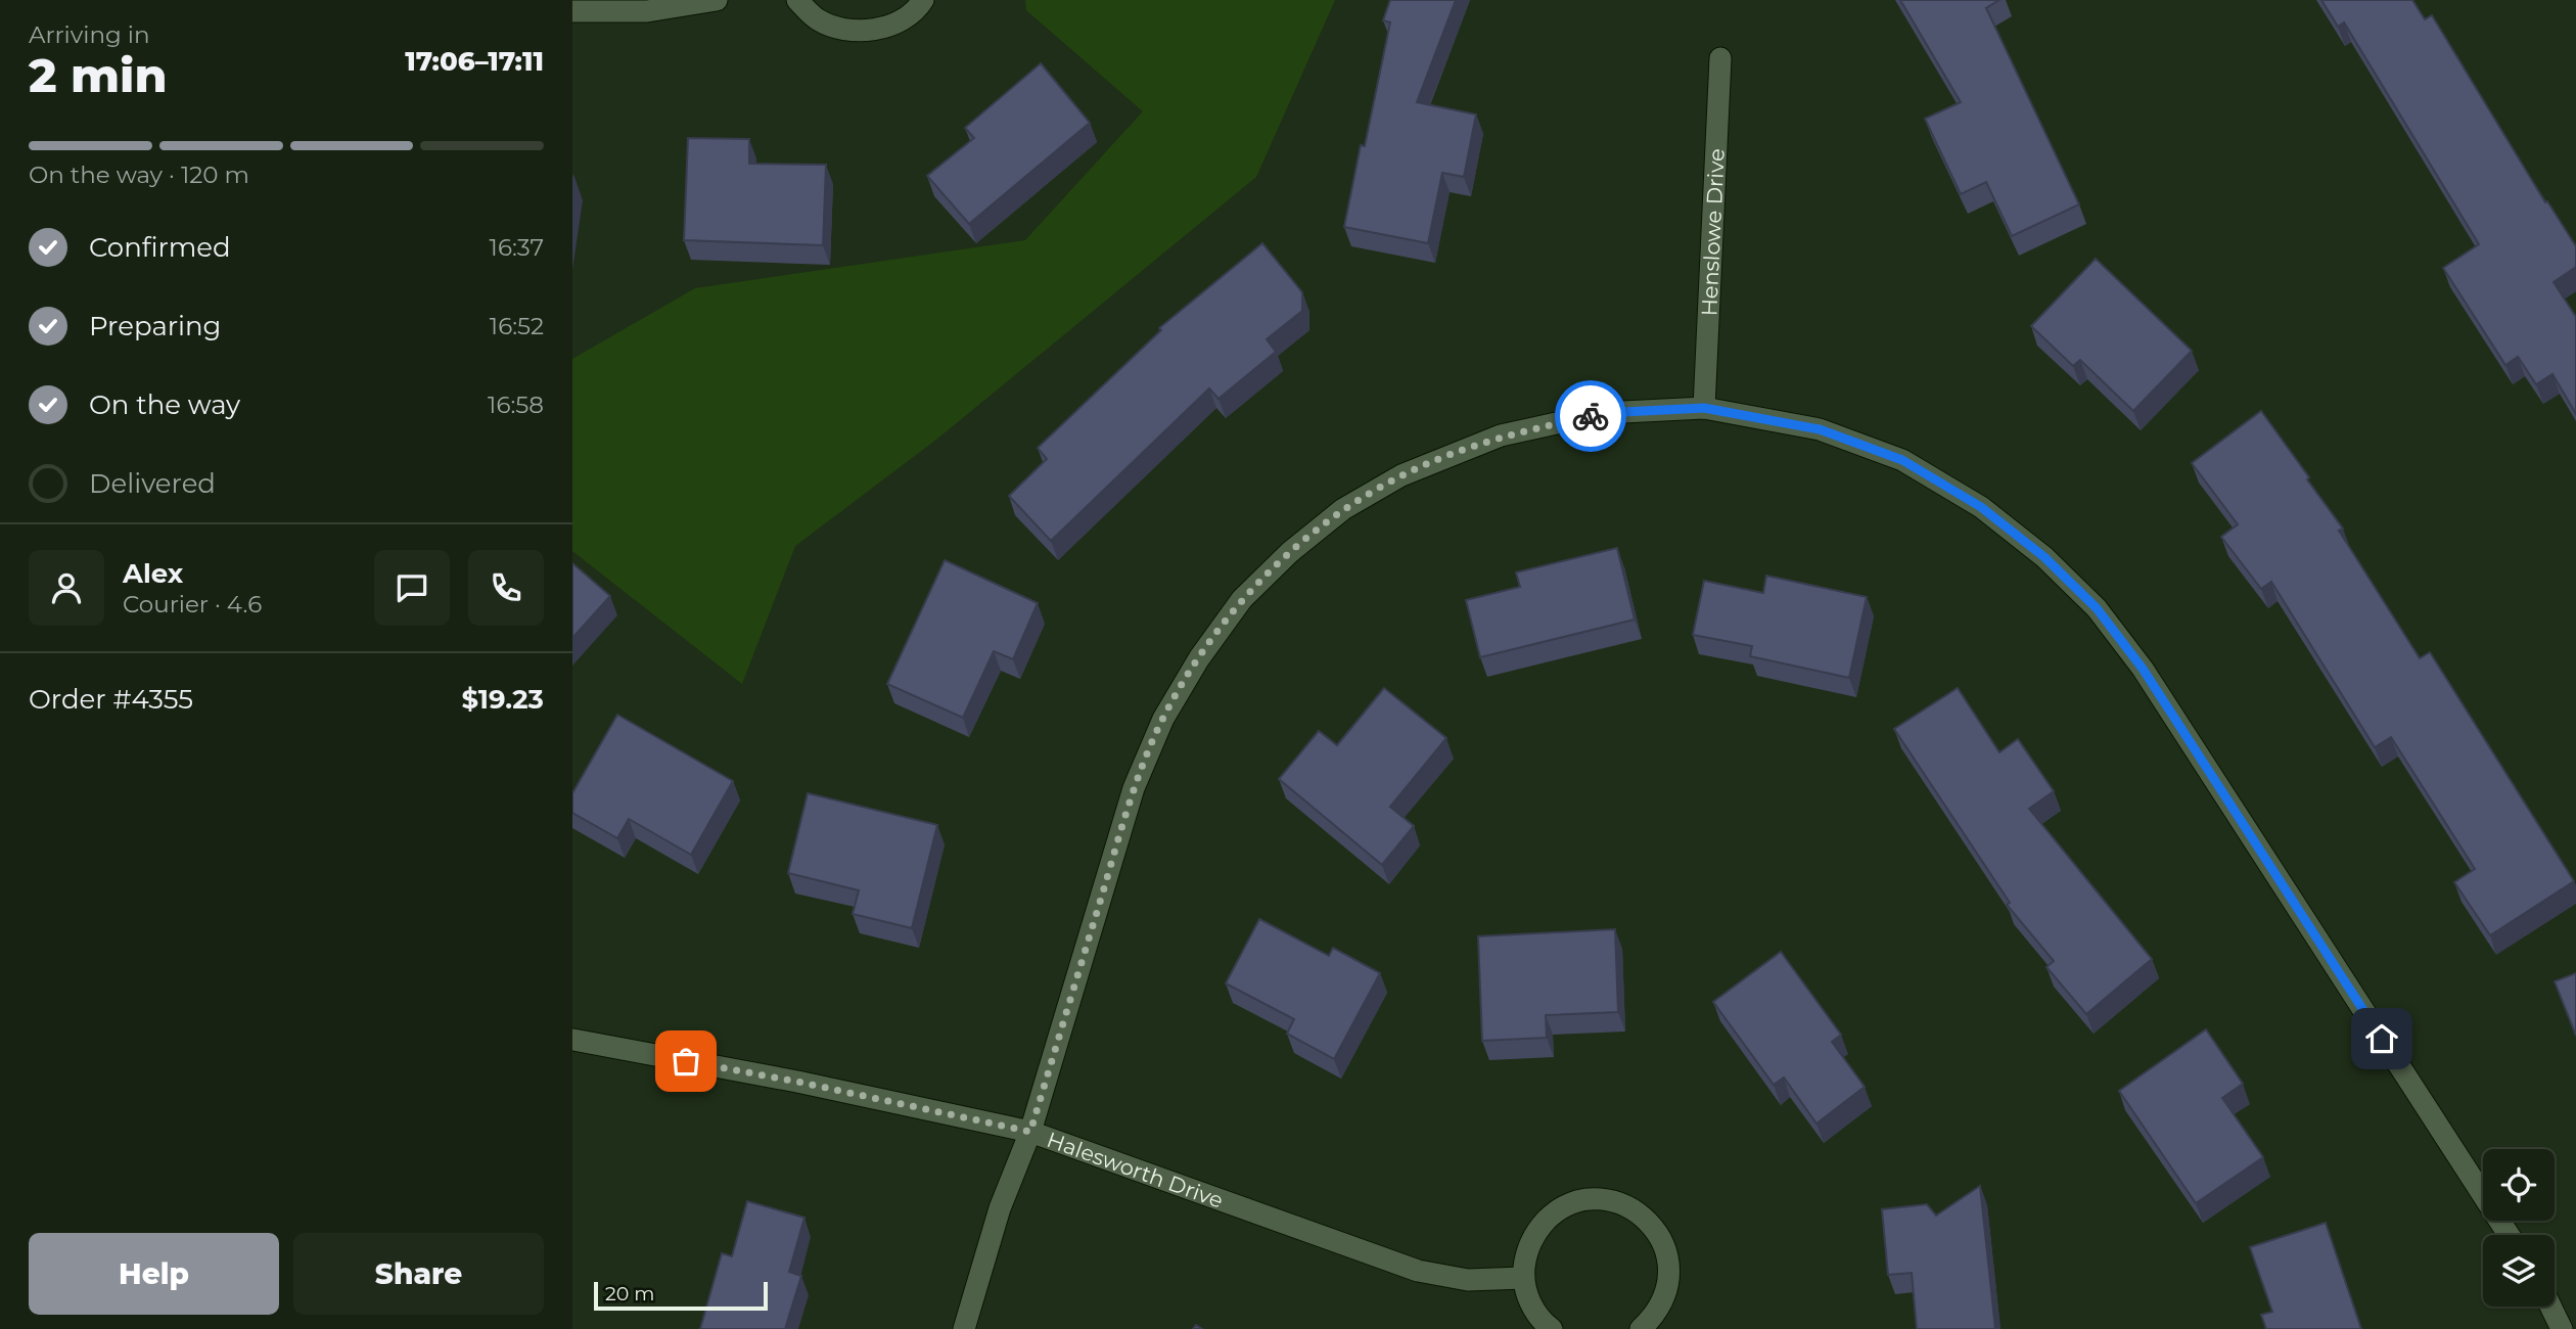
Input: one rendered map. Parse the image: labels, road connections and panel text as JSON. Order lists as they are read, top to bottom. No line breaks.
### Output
{"streets":{"street":["Henslowe Drive","Halesworth Drive"]},"scale_bar":"20 m","page":{"heading":["2 min","Arriving in","17:06–17:11"],"panel":["Alex","Courier · 4.6","Order #4355","$19.23"],"bar":"On the way · 120 m","list":[["Confirmed","16:37"],["Preparing","16:52"],["On the way","16:58"],"Delivered"],"buttons":["Help","Share"],"scale":"20 m"}}
